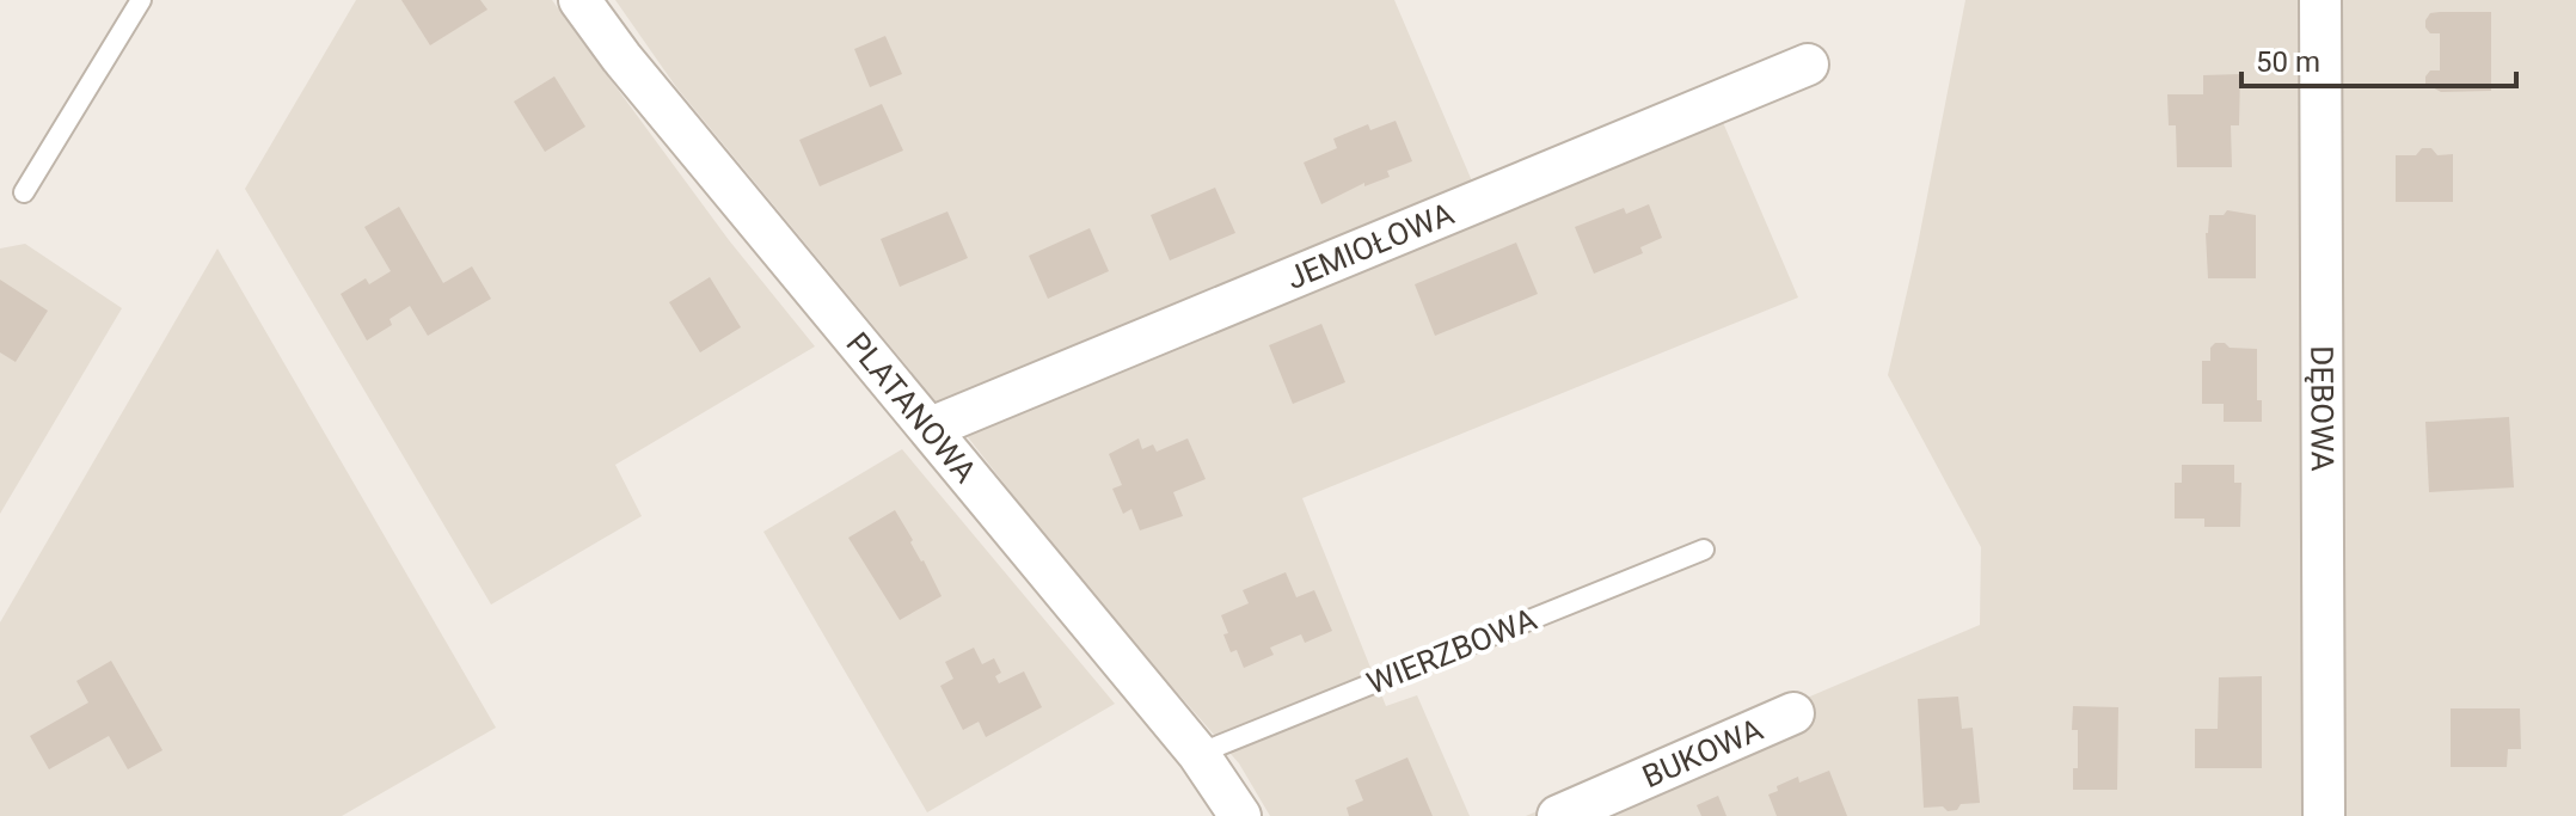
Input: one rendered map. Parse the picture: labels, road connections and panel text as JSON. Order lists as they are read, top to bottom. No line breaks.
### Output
{"streets":{"street":["JEMIOŁOWA","PLATANOWA","DĘBOWA","BUKOWA"],"lane":["WIERZBOWA"]},"crossings":[["JEMIOŁOWA","PLATANOWA"],["PLATANOWA","WIERZBOWA"]],"scale_bar":"50 m"}
